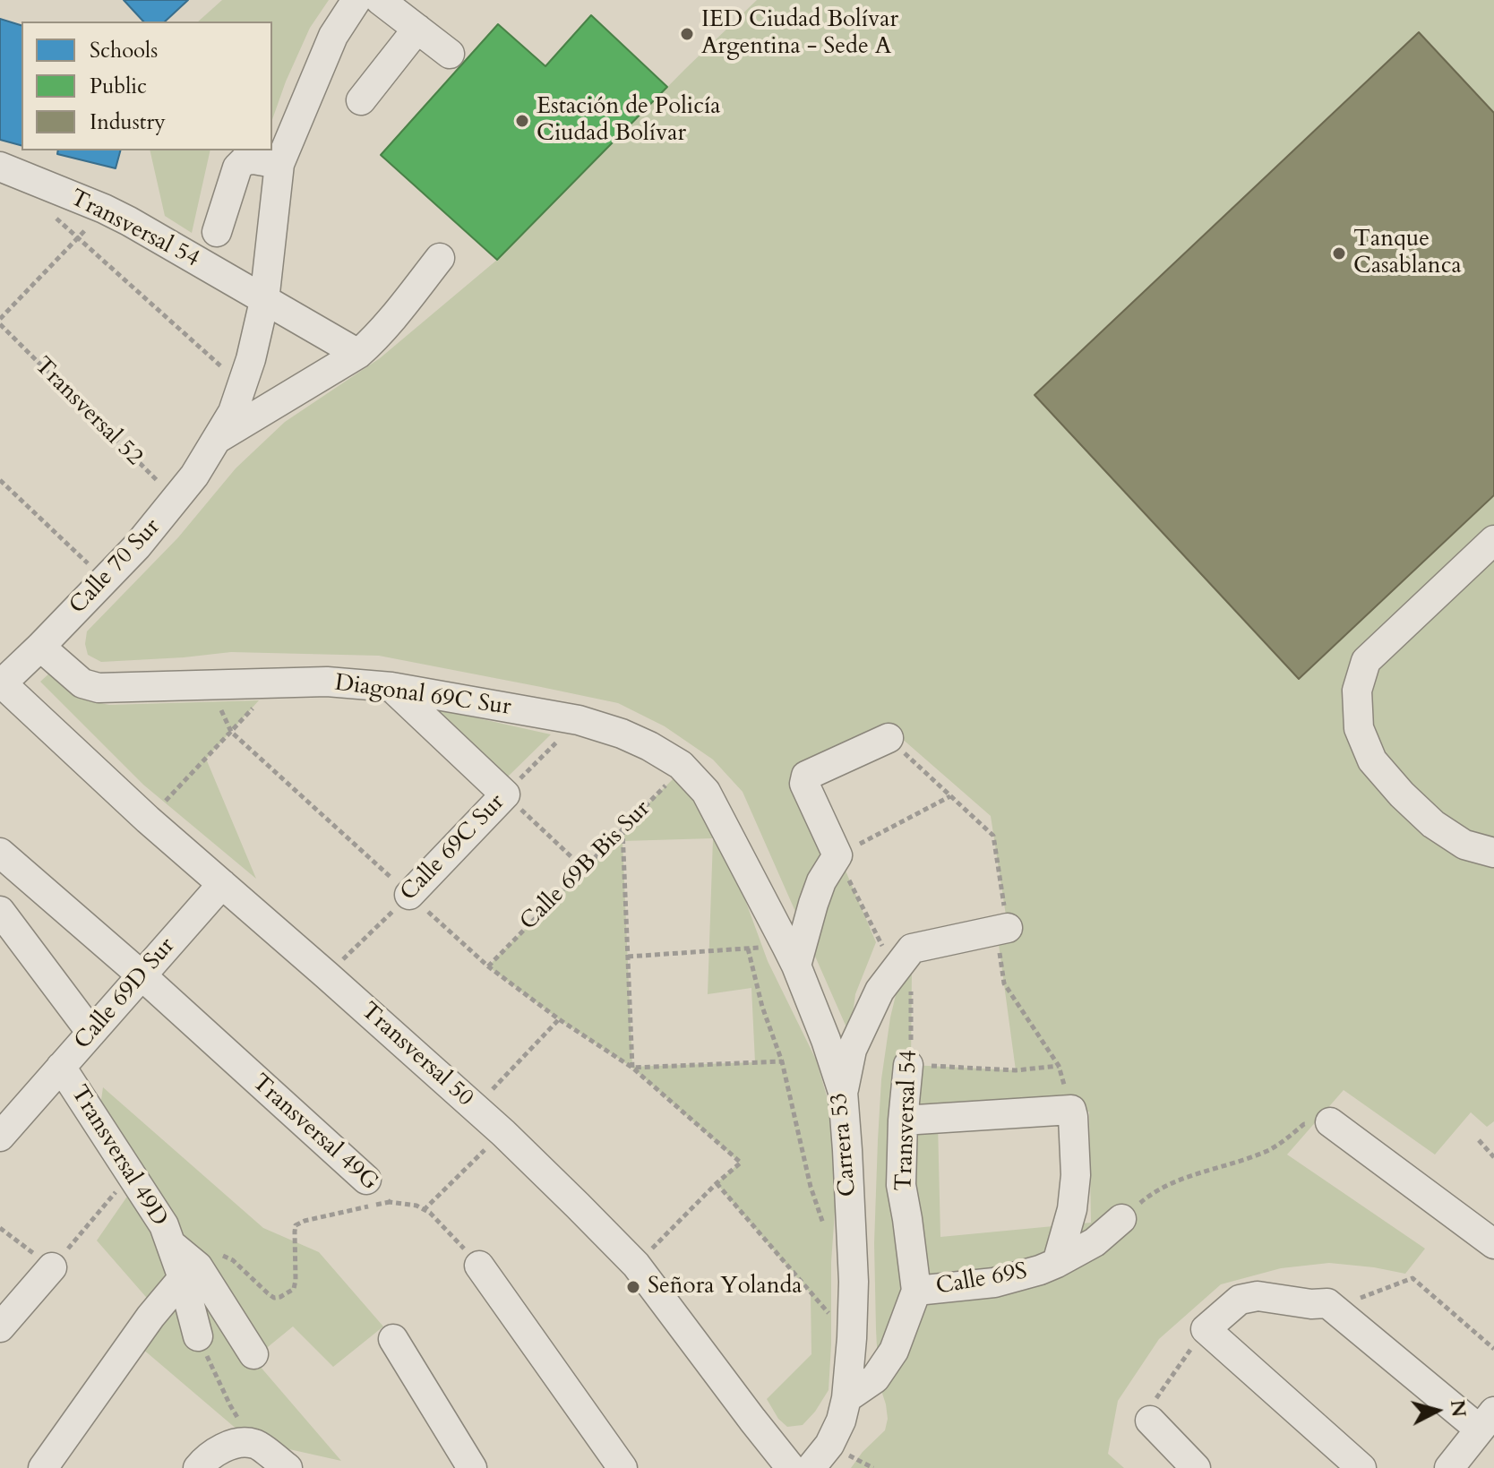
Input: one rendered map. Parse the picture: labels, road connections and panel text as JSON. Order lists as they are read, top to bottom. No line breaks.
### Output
{"streets":{"street":["Transversal 54","Calle 70 Sur","Diagonal 69C Sur","Calle 69C Sur","Calle 69D Sur","Transversal 50","Transversal 49G","Carrera 53","Transversal 49D","Calle 69S"],"path":["Transversal 52","Calle 69B Bis Sur"]},"crossings":[["Transversal 54","Calle 70 Sur"],["Transversal 54","Calle 69S"],["Transversal 52","Calle 70 Sur"],["Calle 70 Sur","Diagonal 69C Sur"],["Calle 70 Sur","Transversal 50"],["Diagonal 69C Sur","Calle 69C Sur"],["Diagonal 69C Sur","Calle 69B Bis Sur"],["Diagonal 69C Sur","Carrera 53"],["Calle 69C Sur","Transversal 50"],["Calle 69B Bis Sur","Carrera 53"],["Calle 69D Sur","Transversal 50"],["Calle 69D Sur","Transversal 49G"],["Calle 69D Sur","Transversal 49D"],["Carrera 53","Calle 69S"]],"places":["IED Ciudad Bolívar Argentina - Sede A","Estación de Policía Ciudad Bolívar","Tanque Casablanca","Señora Yolanda"],"legend":["Schools","Public","Industry"],"north":"right"}
